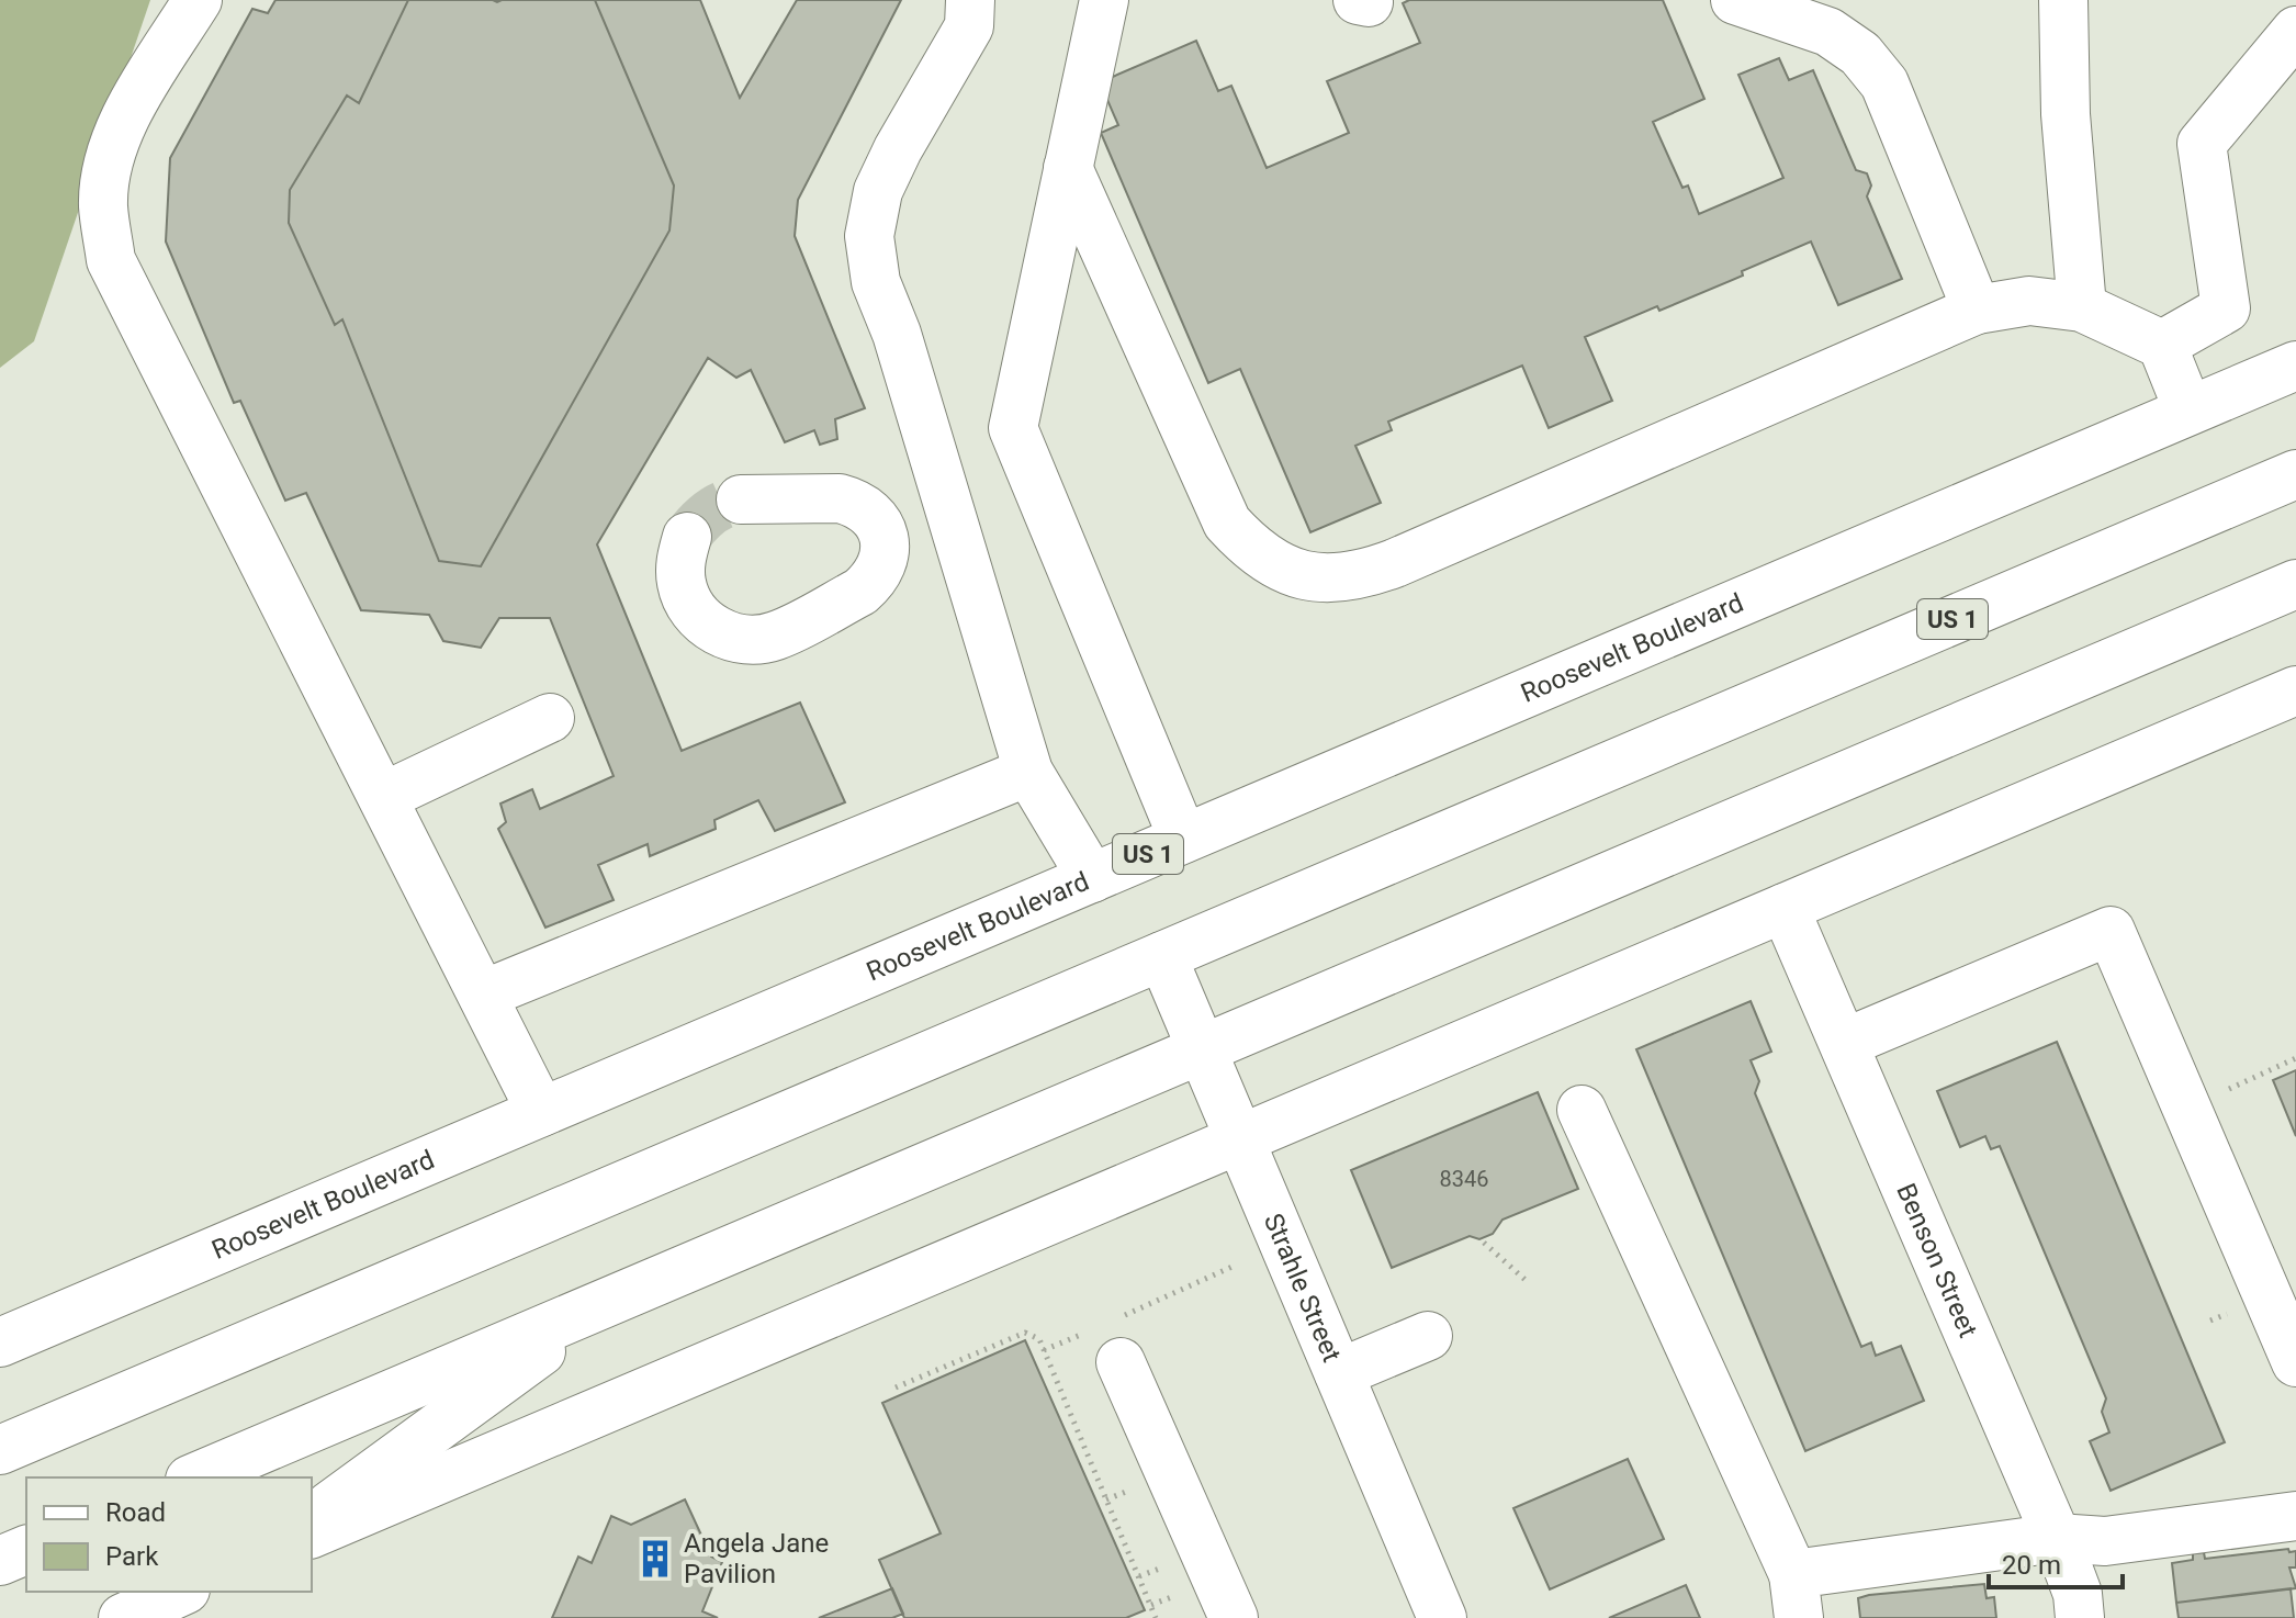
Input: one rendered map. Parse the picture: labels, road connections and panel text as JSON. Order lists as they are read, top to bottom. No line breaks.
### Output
{"streets":{"main road":["US 1","Roosevelt Boulevard","Benson Street","Strahle Street"]},"crossings":[["US 1","Strahle Street"]],"places":{"building":["Angela Jane Pavilion"]},"house_numbers":["8346"],"legend":["Road","Park"],"scale_bar":"20 m"}
